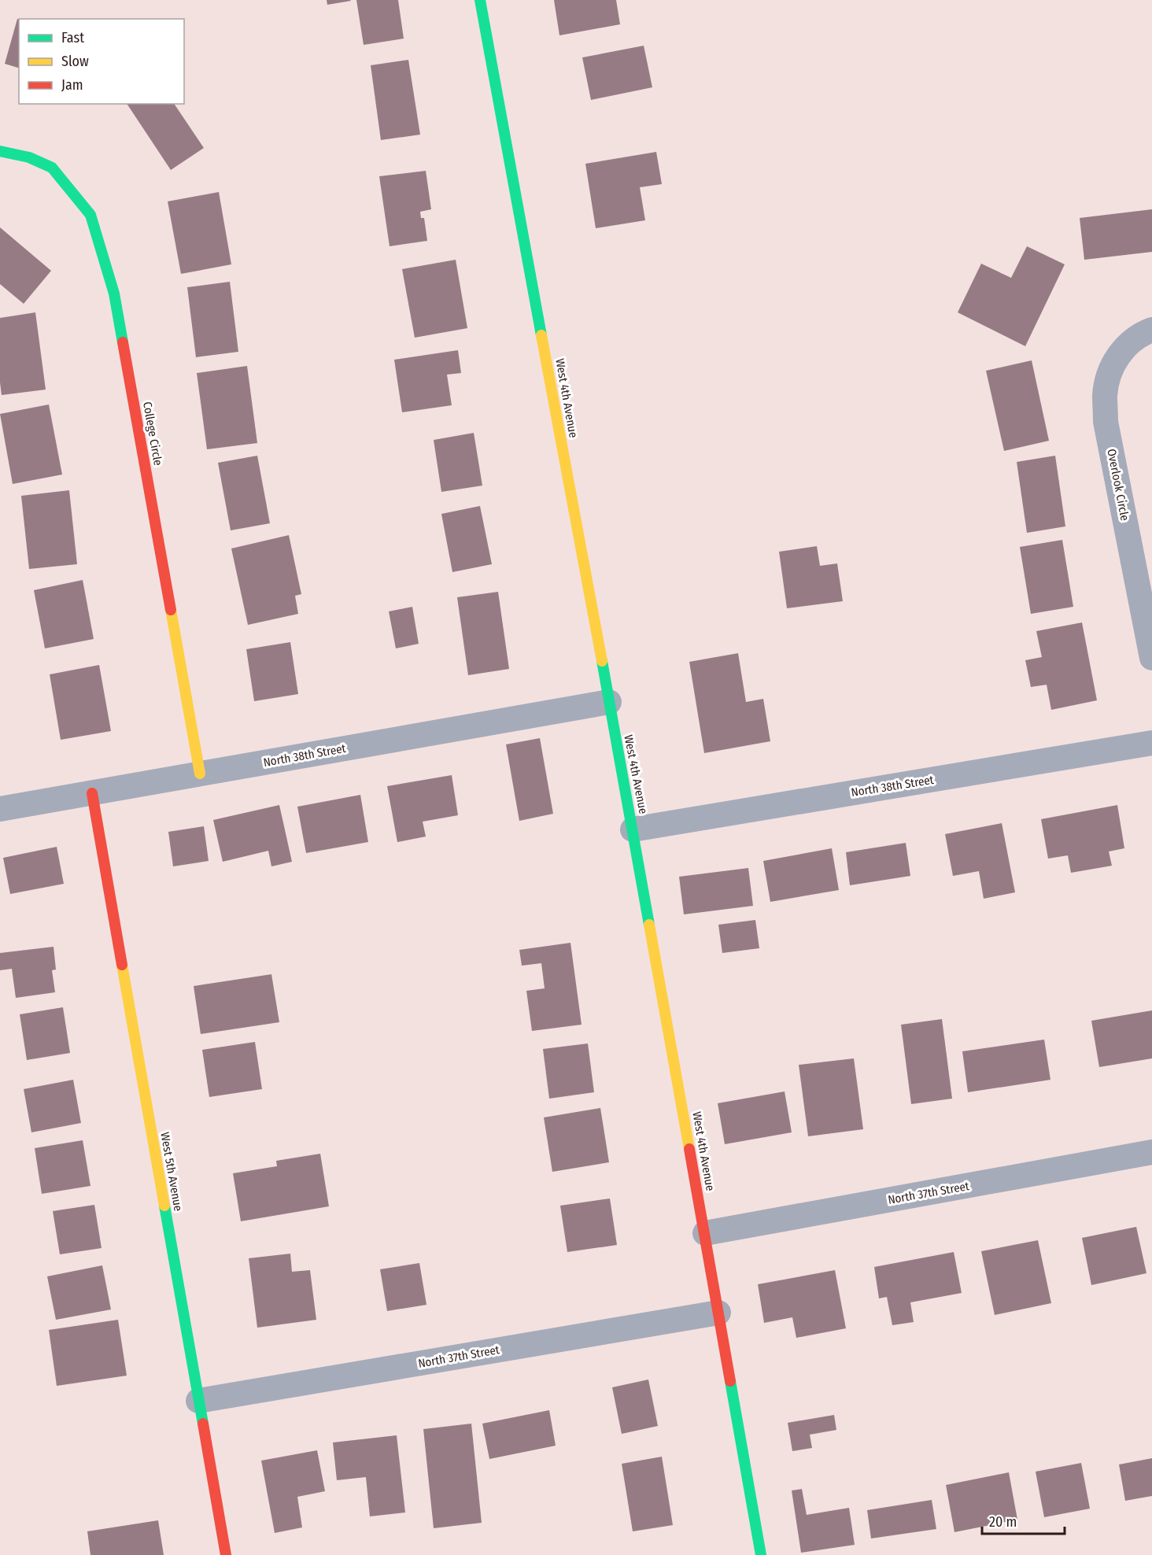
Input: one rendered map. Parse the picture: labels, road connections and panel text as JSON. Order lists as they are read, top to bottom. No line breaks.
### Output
{"streets":{"street":["West 4th Avenue","College Circle","Overlook Circle","North 38th Street","West 5th Avenue","North 37th Street"]},"crossings":[["West 4th Avenue","North 38th Street"],["West 4th Avenue","North 37th Street"],["College Circle","North 38th Street"],["North 38th Street","West 5th Avenue"],["West 5th Avenue","North 37th Street"]],"legend":["Fast","Slow","Jam"],"scale_bar":"20 m"}
